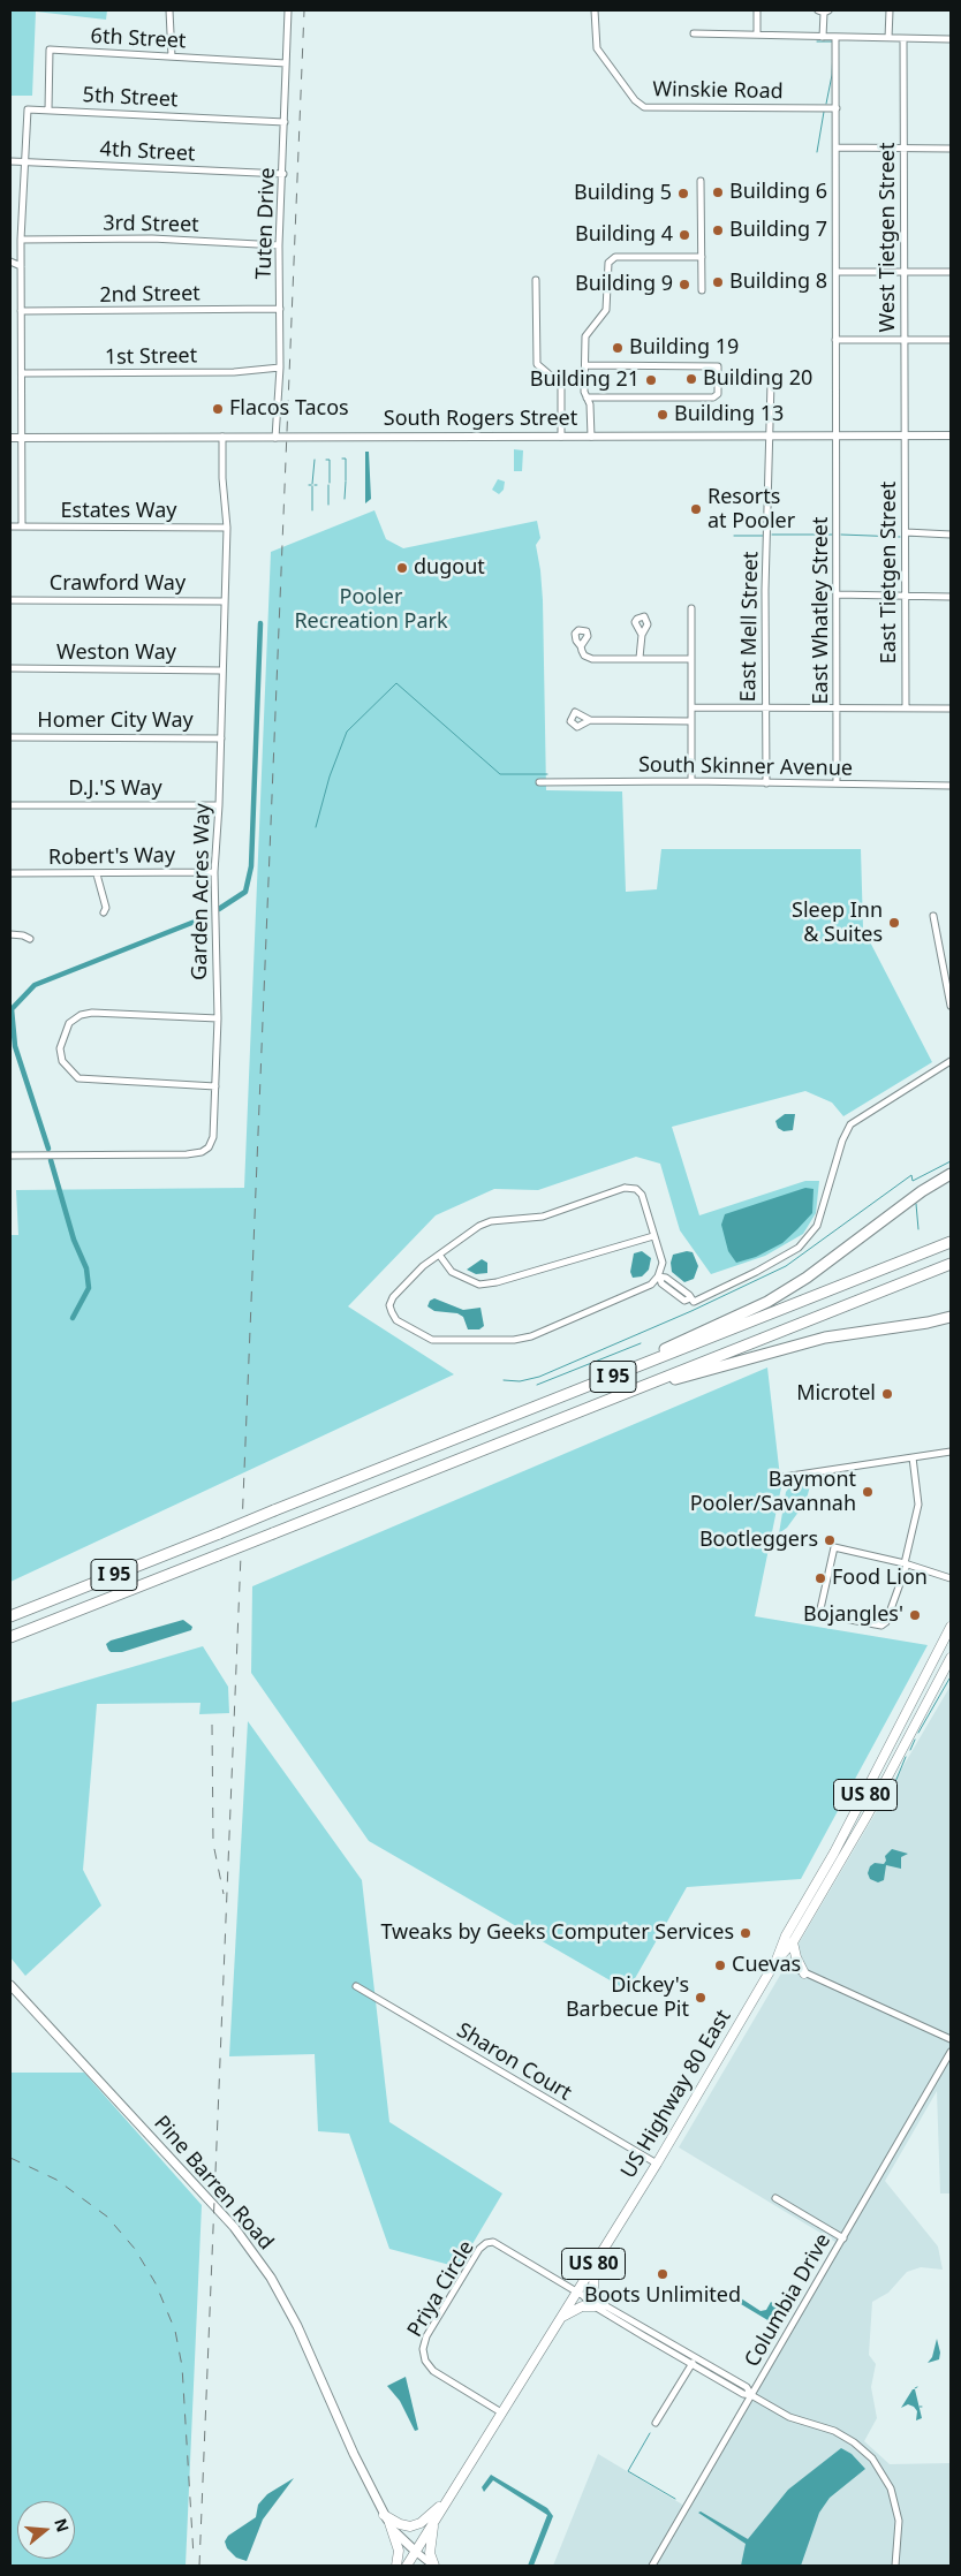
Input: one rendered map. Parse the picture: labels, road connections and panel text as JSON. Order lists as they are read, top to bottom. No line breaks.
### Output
{"streets":{"highway":["I 95"],"main road":["US 80","US Highway 80 East","Pine Barren Road"],"street":["6th Street","Winskie Road","5th Street","4th Street","Tuten Drive","3rd Street","West Tietgen Street","2nd Street","1st Street","South Rogers Street","Estates Way","East Tietgen Street","Crawford Way","East Whatley Street","East Mell Street","Weston Way","Homer City Way","South Skinner Avenue","D.J.'S Way","Robert's Way","Garden Acres Way","Sharon Court","Priya Circle","Columbia Drive"]},"crossings":[["6th Street","5th Street"],["6th Street","Tuten Drive"],["Winskie Road","East Whatley Street"],["5th Street","4th Street"],["5th Street","Tuten Drive"],["4th Street","Tuten Drive"],["Tuten Drive","3rd Street"],["Tuten Drive","2nd Street"],["Tuten Drive","1st Street"],["Tuten Drive","South Rogers Street"],["West Tietgen Street","South Rogers Street"],["West Tietgen Street","East Tietgen Street"],["South Rogers Street","East Tietgen Street"],["South Rogers Street","East Whatley Street"],["South Rogers Street","East Mell Street"],["South Rogers Street","Garden Acres Way"],["Estates Way","Garden Acres Way"],["Crawford Way","Garden Acres Way"],["East Whatley Street","South Skinner Avenue"],["East Mell Street","South Skinner Avenue"],["Weston Way","Garden Acres Way"],["Homer City Way","Garden Acres Way"],["D.J.'S Way","Garden Acres Way"],["Robert's Way","Garden Acres Way"],["US 80","US Highway 80 East"],["Sharon Court","US Highway 80 East"],["US Highway 80 East","Pine Barren Road"],["US Highway 80 East","Priya Circle"]],"parks":["Pooler Recreation Park"],"places":["Building 6","Building 5","Building 7","Building 4","Building 8","Building 9","Building 19","Building 20","Building 21","Flacos Tacos","Building 13","Resorts at Pooler","dugout","Sleep Inn & Suites","Microtel","Baymont Pooler/Savannah","Bootleggers","Food Lion","Bojangles'","Tweaks by Geeks Computer Services","Cuevas","Dickey's Barbecue Pit","Boots Unlimited"],"north":"right"}
